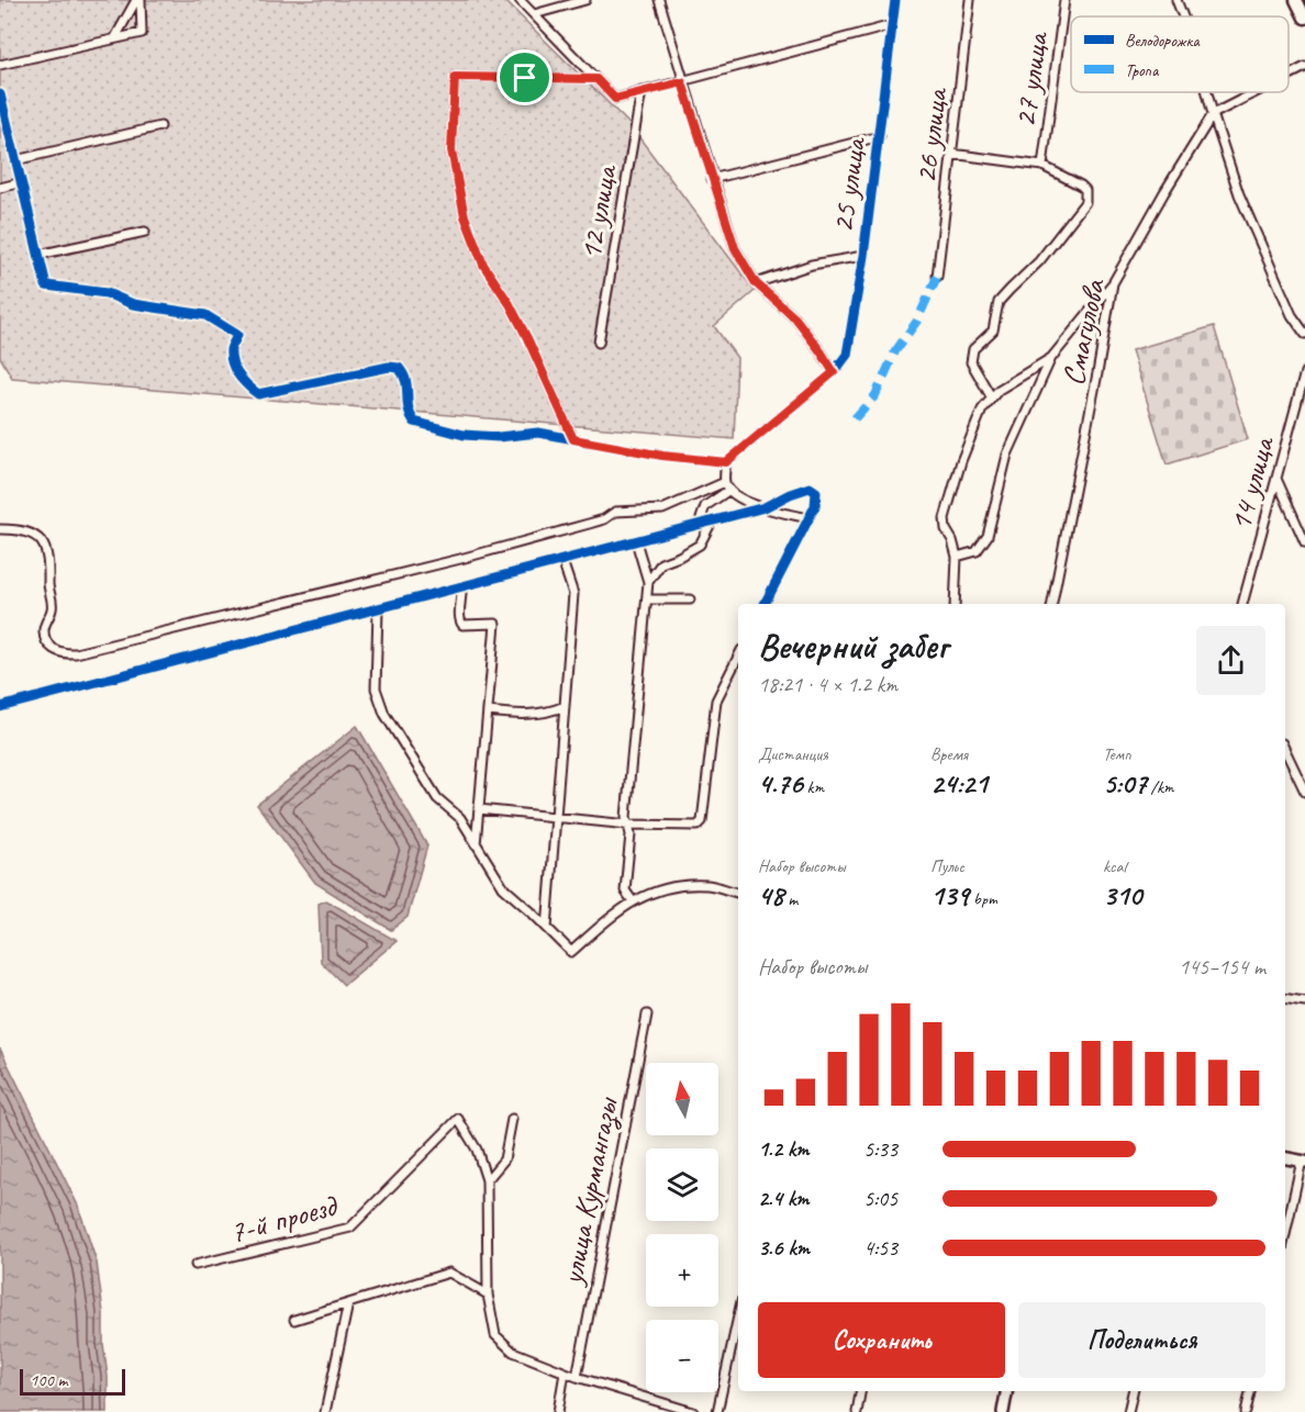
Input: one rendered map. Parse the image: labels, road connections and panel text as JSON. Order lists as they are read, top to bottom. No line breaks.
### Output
{"streets":{"street":["27 улица","26 улица","25 улица","12 улица","Смагулова","14 улица","улица Курмангазы","7-й проезд"]},"legend":["Велодорожка","Тропа"],"scale_bar":"100 m","north":"top","page":{"heading":["Вечерний забег","18:21 · 4 × 1.2 km"],"stats":[["Дистанция","4.76 km"],["Время","24:21"],["Темп","5:07 /km"],["Набор высоты","48 m"],["Пульс","139 bpm"],["kcal","310"]],"chart":["Набор высоты","145–154 m"],"map_buttons":["+","−"],"list":[{"name":"1.2 km","note":"5:33"},{"name":"2.4 km","note":"5:05"},{"name":"3.6 km","note":"4:53"}],"buttons":["Сохранить","Поделиться"],"scale":"100 m"}}
